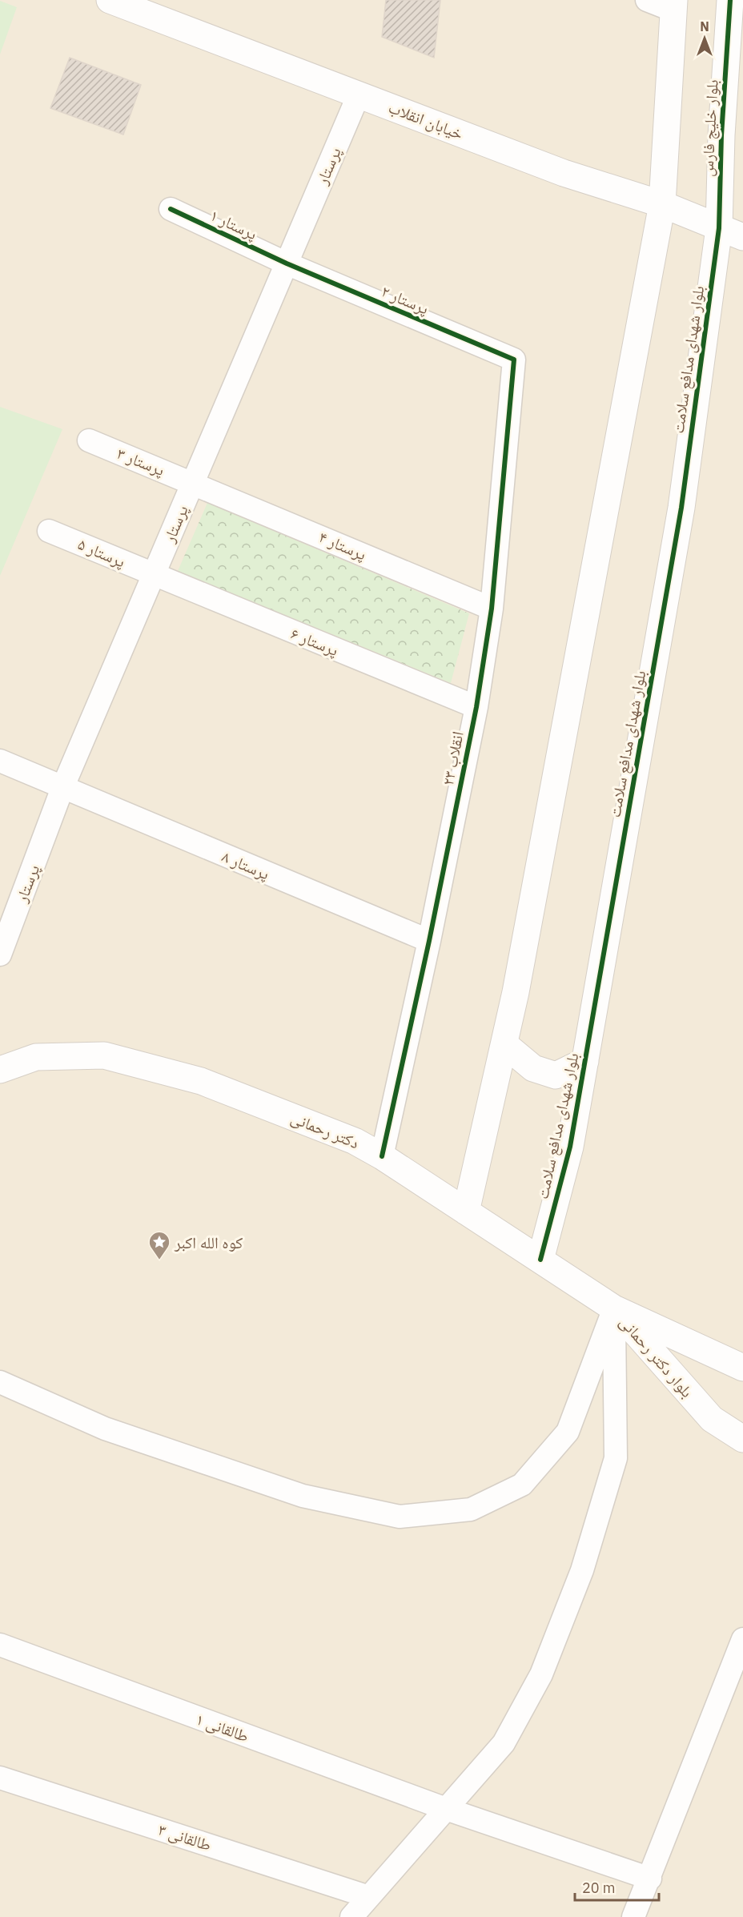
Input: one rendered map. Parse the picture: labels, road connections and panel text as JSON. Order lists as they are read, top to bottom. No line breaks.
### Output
{"streets":{"street":["خیابان انقلاب","بلوار خلیج فارس","پرستار","پرستار ۱","پرستار ۲","بلوار شهدای مدافع سلامت","پرستار ۳","پرستار ۴","پرستار ۵","پرستار ۶","انقلاب ۲۳","پرستار ۸","دکتر رحمانی","بلوار دکتر رحمانی","طالقانی ۱","طالقانی ۳"]},"crossings":[["خیابان انقلاب","بلوار خلیج فارس"],["خیابان انقلاب","پرستار"],["خیابان انقلاب","بلوار شهدای مدافع سلامت"],["بلوار خلیج فارس","بلوار شهدای مدافع سلامت"],["پرستار","پرستار ۱"],["پرستار","پرستار ۲"],["پرستار","پرستار ۳"],["پرستار","پرستار ۴"],["پرستار","پرستار ۵"],["پرستار","پرستار ۶"],["پرستار","پرستار ۸"],["پرستار ۱","پرستار ۲"],["پرستار ۲","انقلاب ۲۳"],["بلوار شهدای مدافع سلامت","دکتر رحمانی"],["پرستار ۳","پرستار ۴"],["پرستار ۴","انقلاب ۲۳"],["پرستار ۵","پرستار ۶"],["پرستار ۶","انقلاب ۲۳"],["انقلاب ۲۳","پرستار ۸"],["انقلاب ۲۳","دکتر رحمانی"],["دکتر رحمانی","بلوار دکتر رحمانی"]],"places":{"place":["کوه الله اکبر"]},"scale_bar":"20 m","north":"top"}
